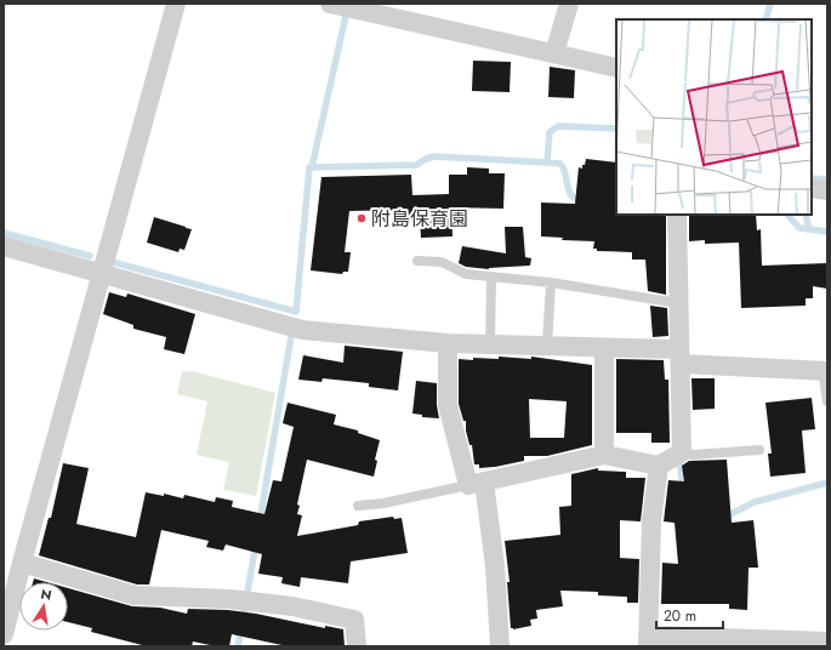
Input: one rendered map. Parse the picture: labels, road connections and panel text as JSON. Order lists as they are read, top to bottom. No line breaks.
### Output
{"places":["附島保育園"],"scale_bar":"20 m","north":"top"}
